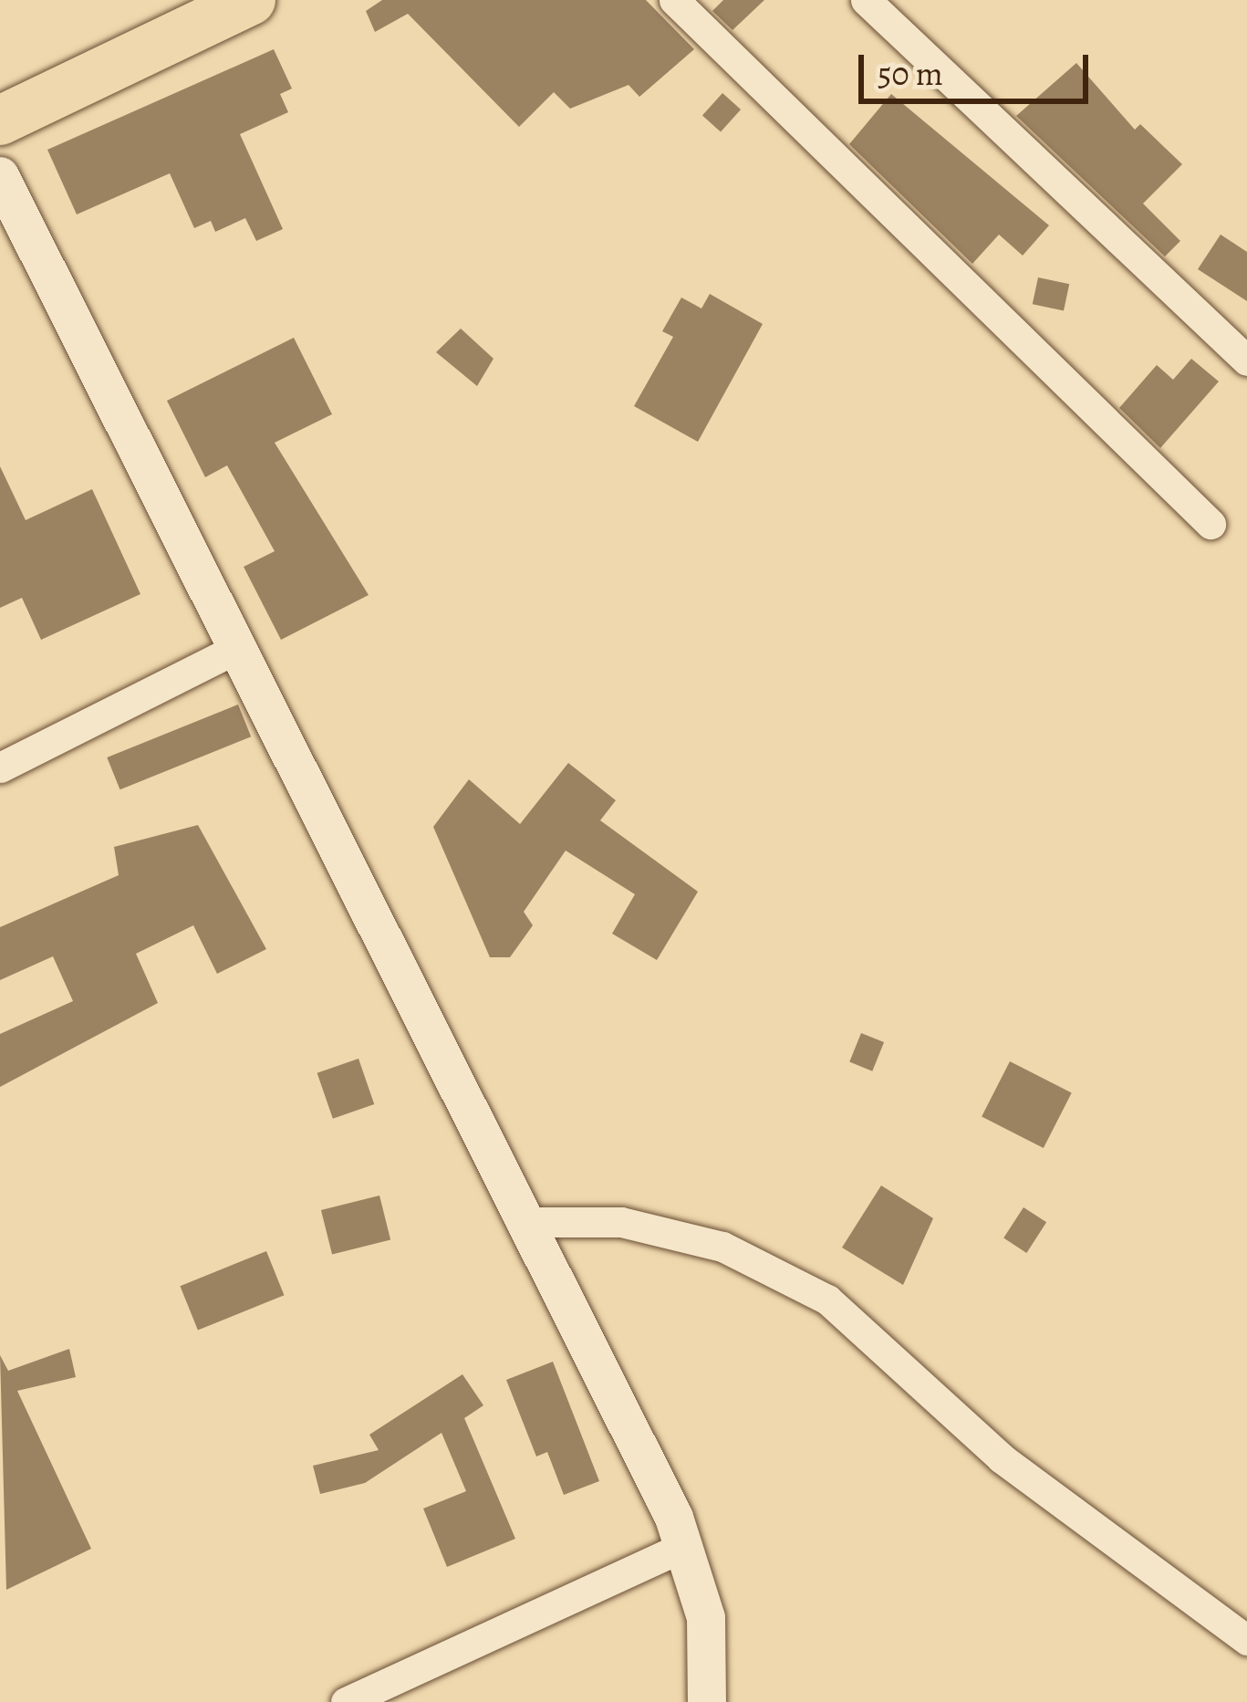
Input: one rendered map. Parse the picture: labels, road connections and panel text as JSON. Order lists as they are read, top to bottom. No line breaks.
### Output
{"scale_bar":"50 m"}
